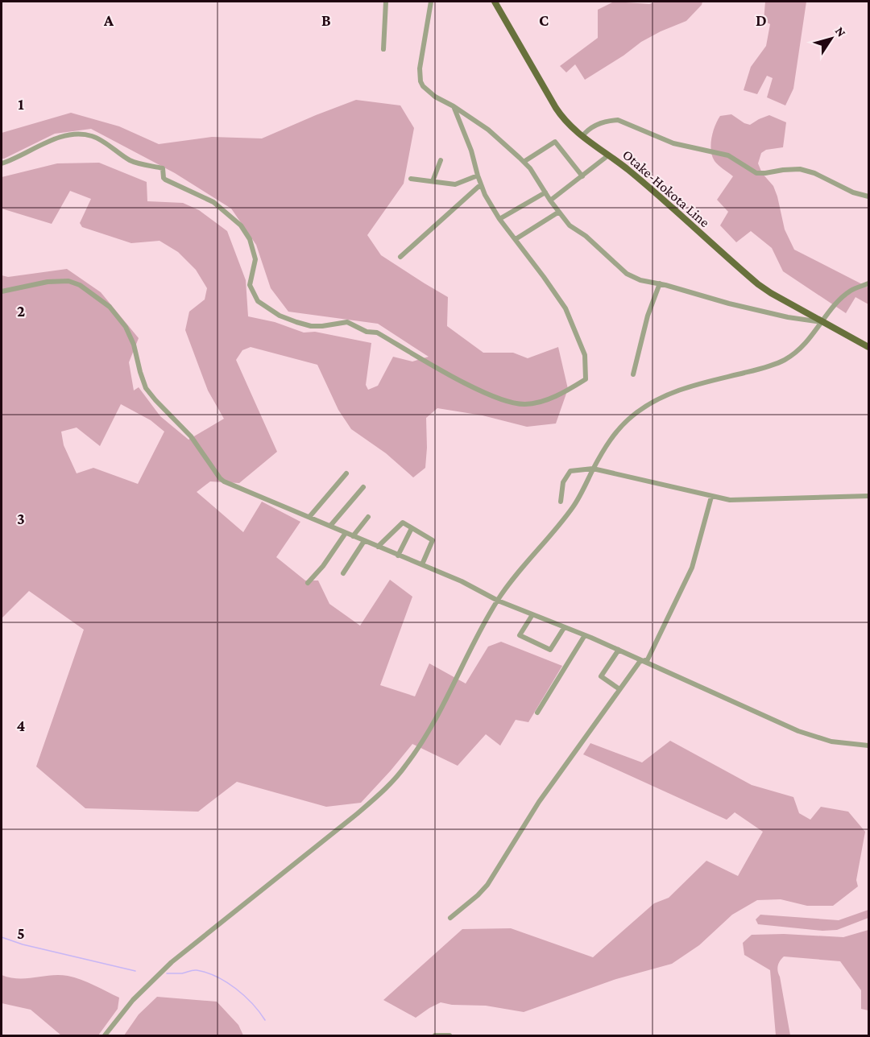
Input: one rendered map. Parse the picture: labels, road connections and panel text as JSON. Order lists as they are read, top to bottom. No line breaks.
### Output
{"streets":{"main road":["Otake-Hokota Line"]},"north":"top right","grid":{"columns":["A","B","C","D"],"rows":["1","2","3","4","5"]}}
